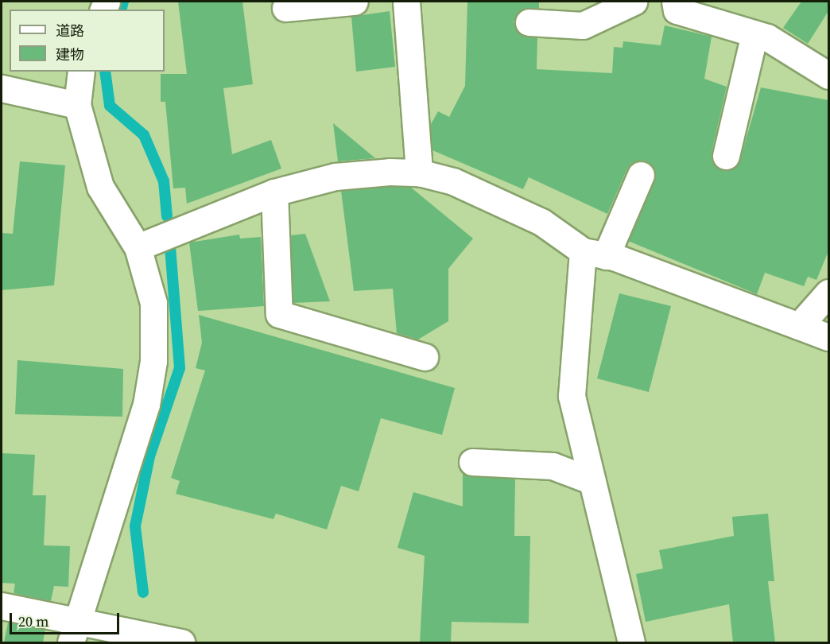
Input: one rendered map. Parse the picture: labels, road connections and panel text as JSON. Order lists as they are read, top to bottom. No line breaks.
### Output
{"legend":["道路","建物"],"scale_bar":"20 m"}
